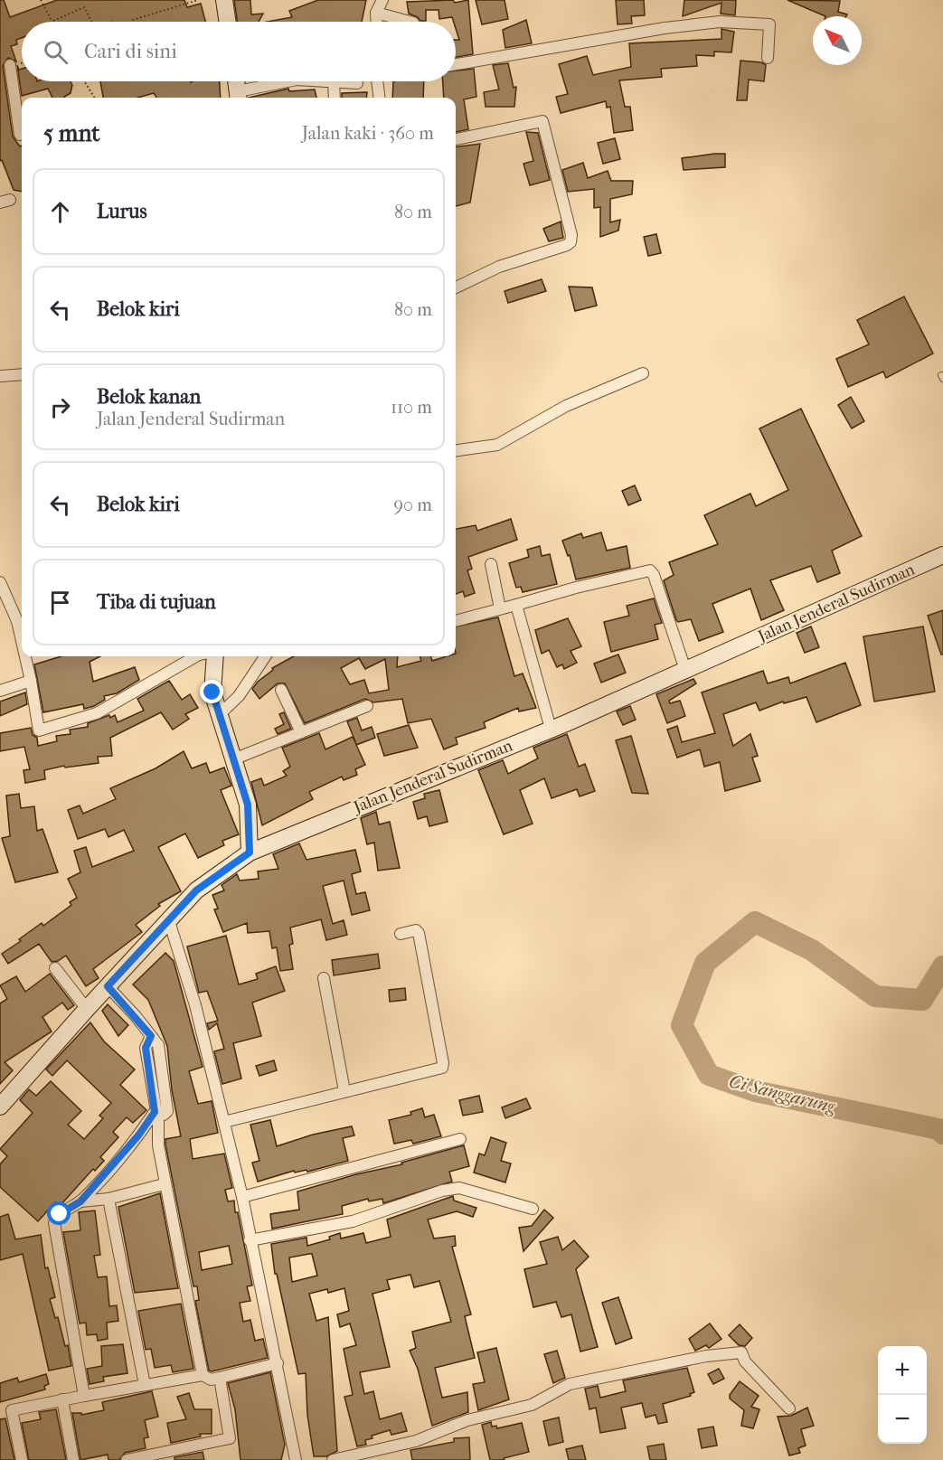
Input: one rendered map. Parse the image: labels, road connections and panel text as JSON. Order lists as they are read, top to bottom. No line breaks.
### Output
{"streets":{"main road":["Jalan Jenderal Sudirman"]},"water":["Ci Sanggarung"],"north":"top left","page":{"search":"Cari di sini","heading":["5 mnt","Jalan kaki · 360 m"],"list":[["Lurus","80 m"],["Belok kiri","80 m"],["Belok kanan","Jalan Jenderal Sudirman","110 m"],["Belok kiri","90 m"],"Tiba di tujuan"],"map_buttons":["+","−"]}}
